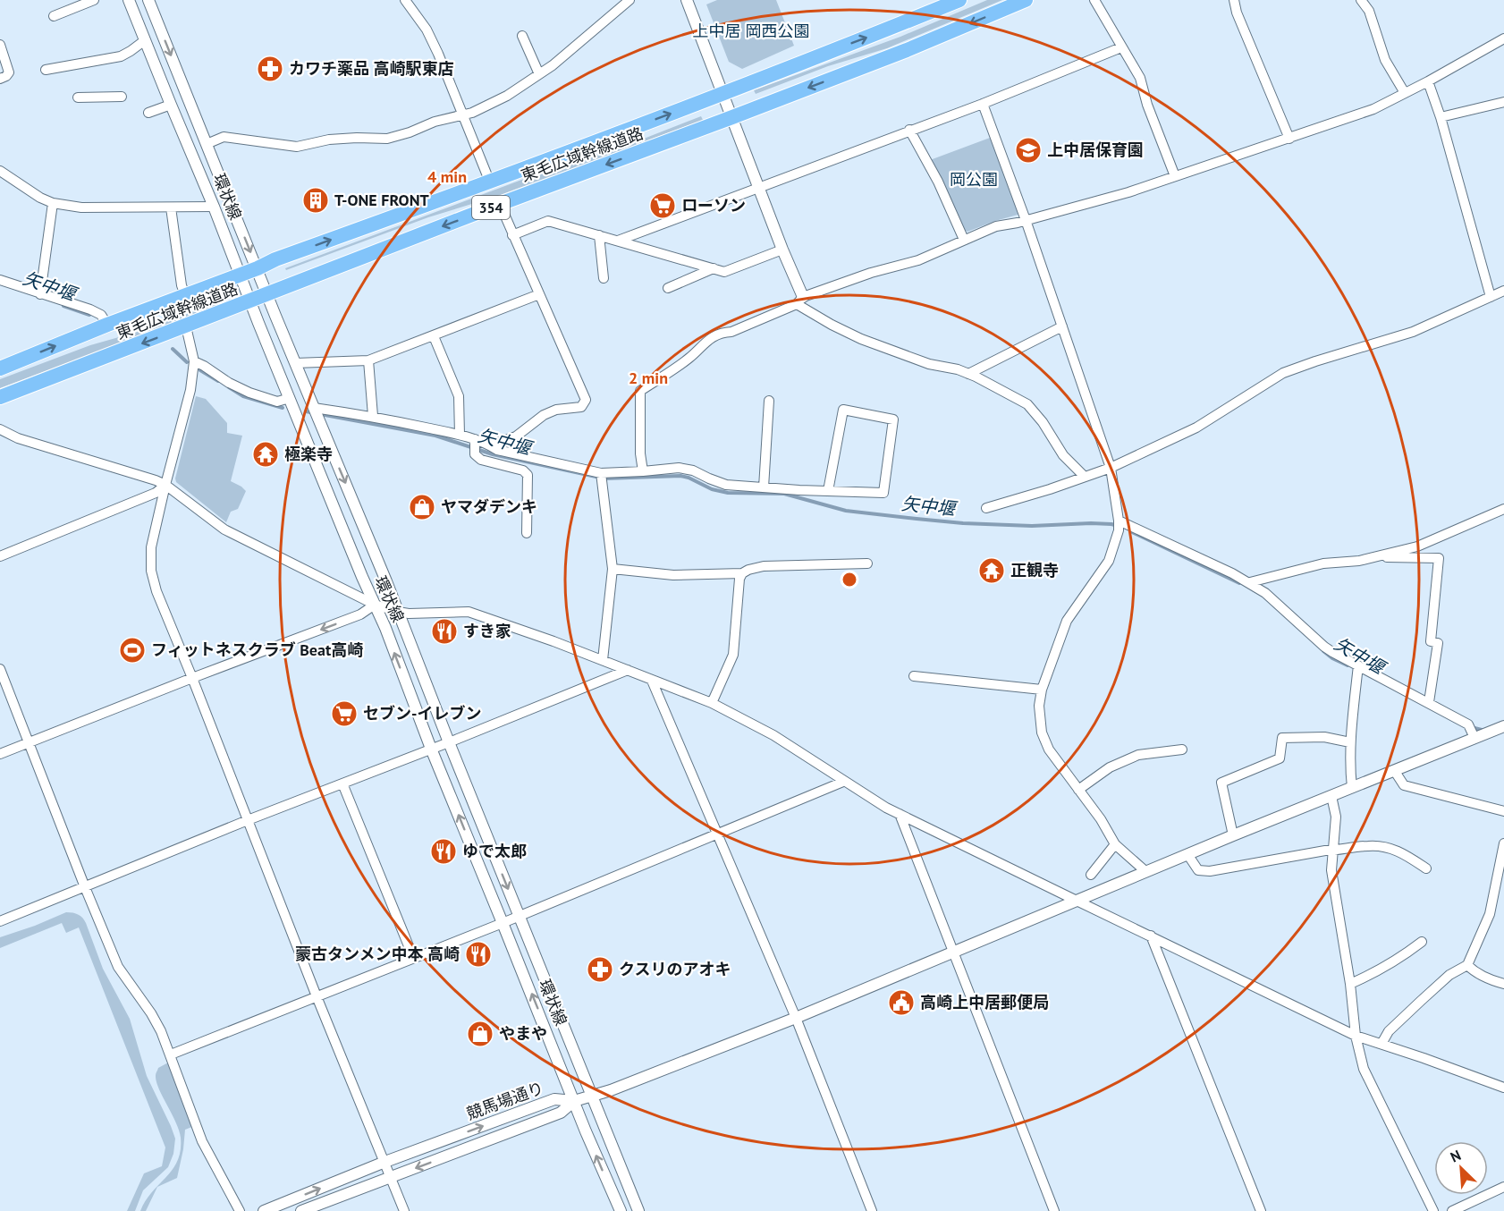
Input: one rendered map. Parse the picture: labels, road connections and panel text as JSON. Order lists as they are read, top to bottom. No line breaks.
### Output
{"streets":{"highway":["東毛広域幹線道路","354"],"street":["環状線","競馬場通り"]},"crossings":[["東毛広域幹線道路","環状線"],["環状線","競馬場通り"]],"water":["矢中堰"],"parks":["上中居 岡西公園","岡公園"],"places":{"pharmacy":["カワチ薬品 高崎駅東店","クスリのアオキ"],"school or university":["上中居保育園"],"building":["T-ONE FRONT"],"supermarket":["ローソン","セブン-イレブン"],"temple":["極楽寺","正観寺"],"shop":["ヤマダデンキ","やまや"],"restaurant":["すき家","ゆで太郎","蒙古タンメン中本 高崎"],"sports":["フィットネスクラブ Beat高崎"],"public building":["高崎上中居郵便局"]},"north":"top left","rings":["4 min","2 min"]}
